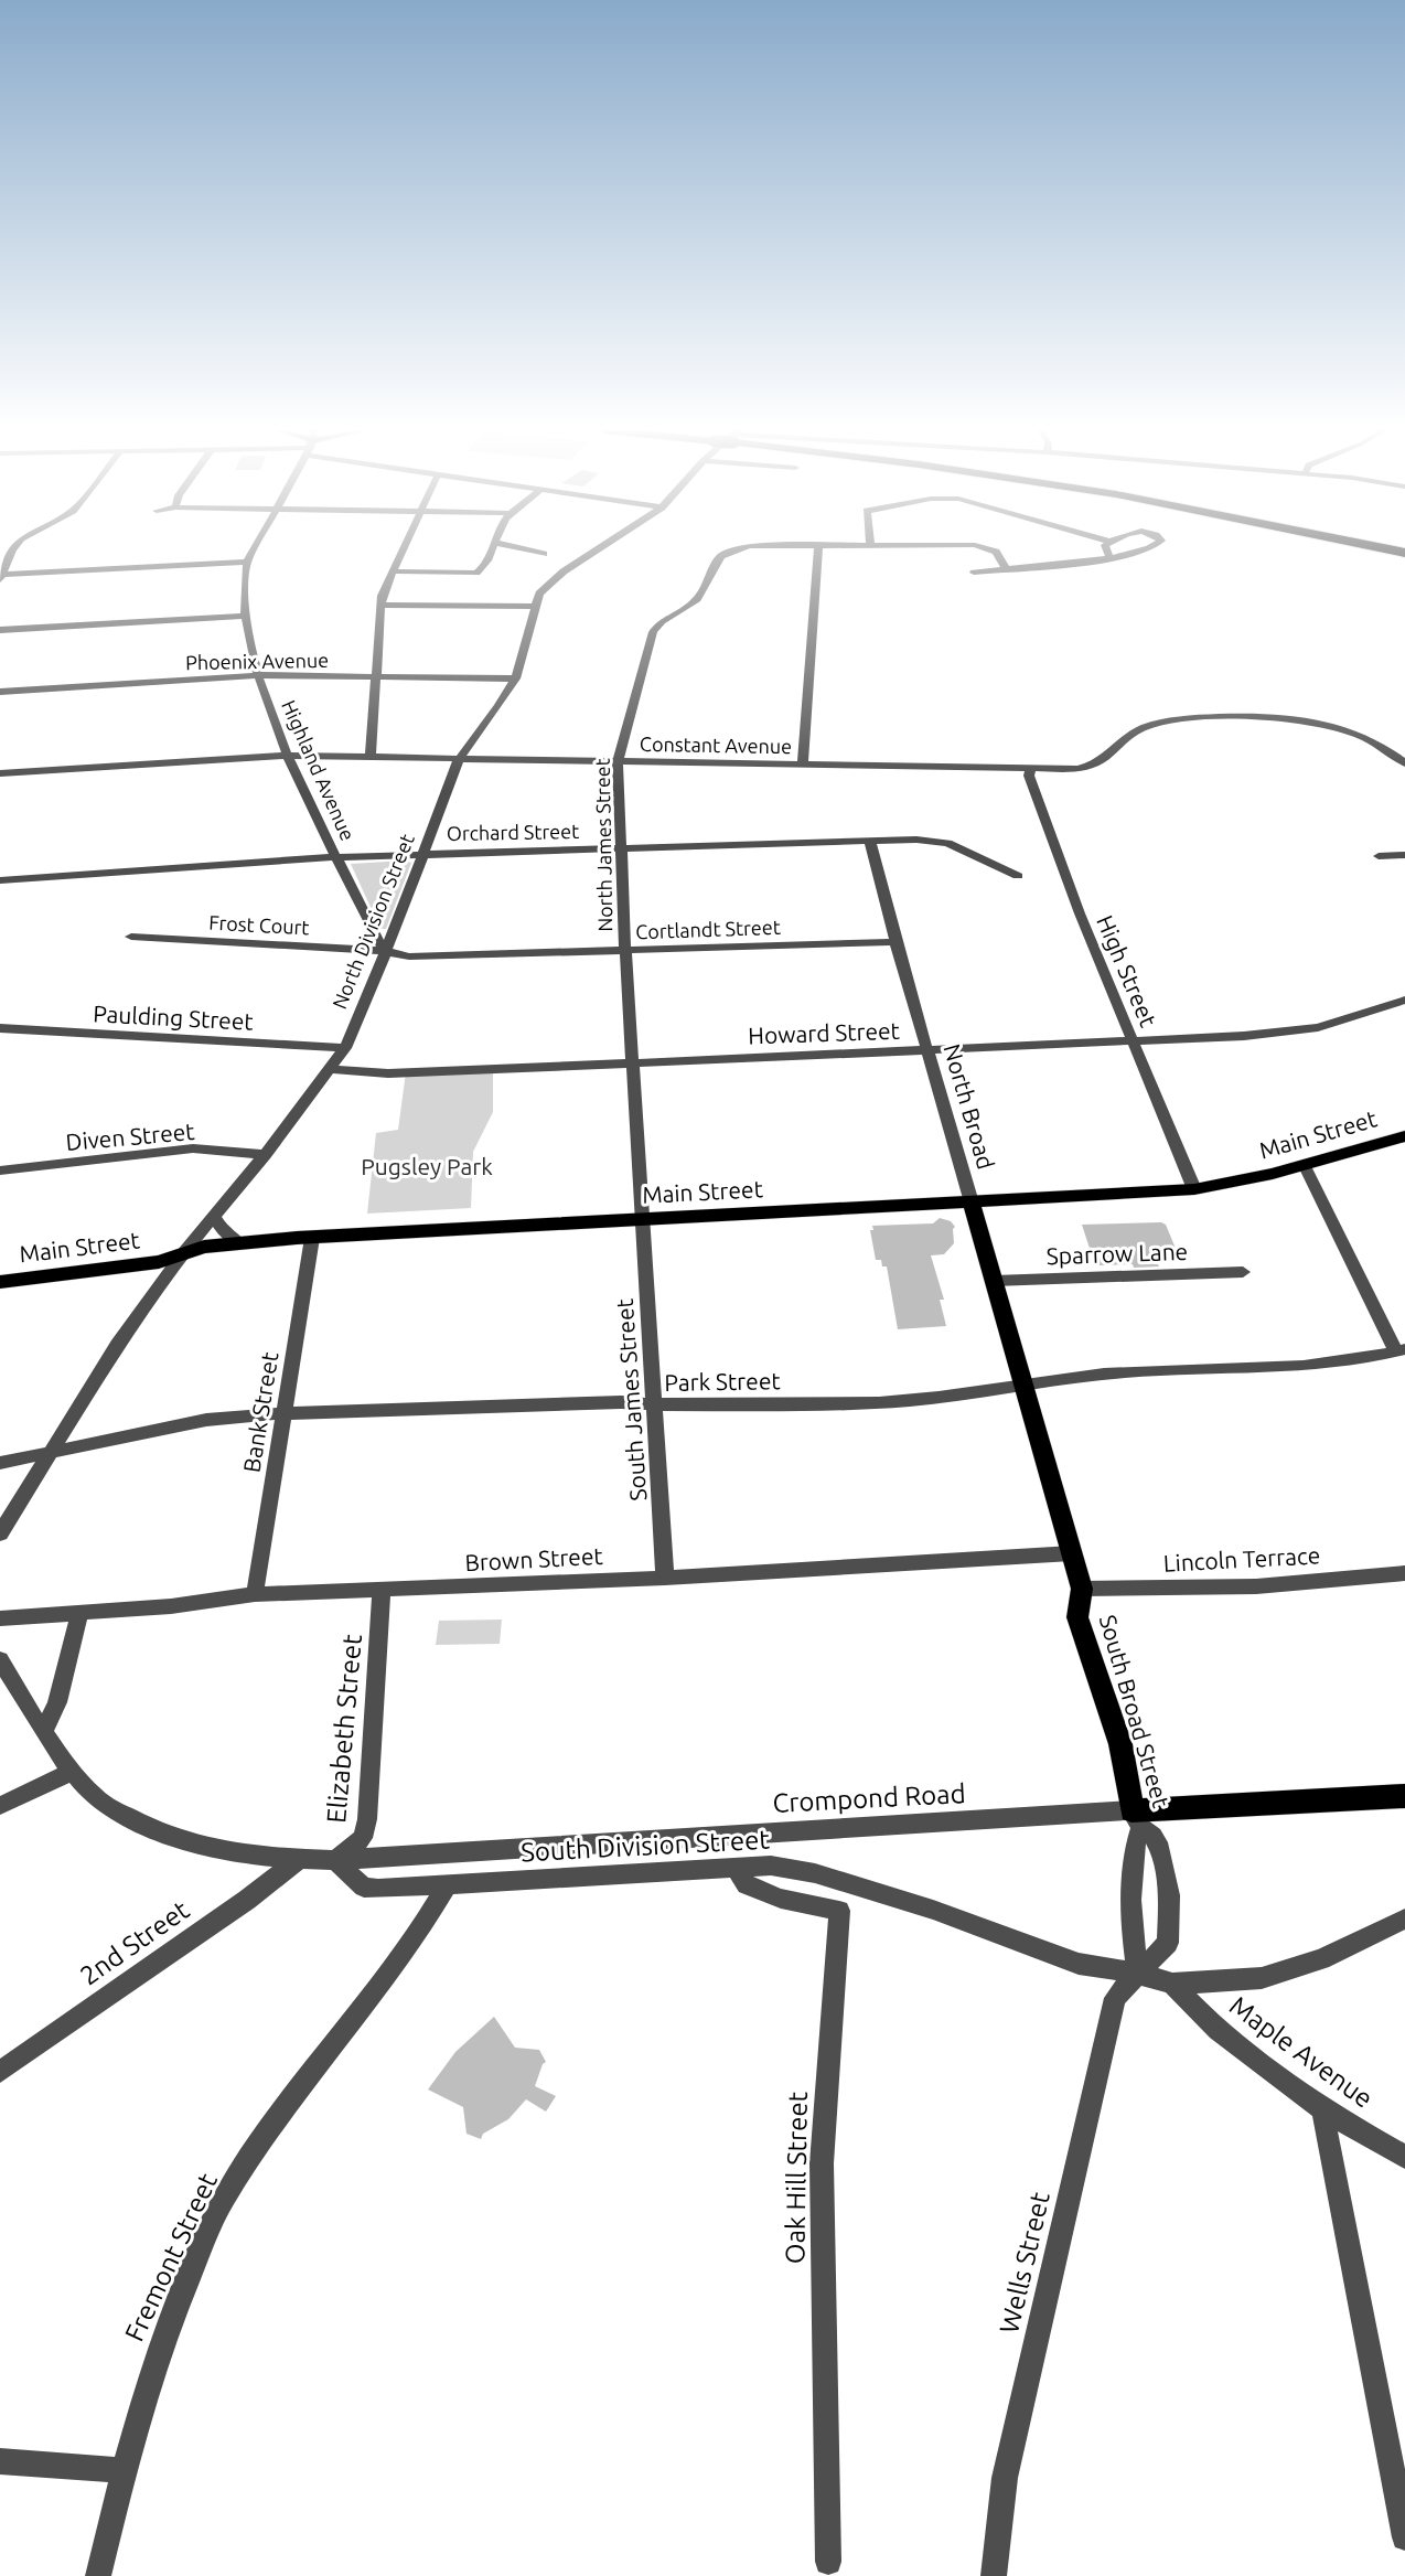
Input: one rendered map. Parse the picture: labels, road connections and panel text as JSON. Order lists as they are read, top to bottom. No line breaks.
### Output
{"streets":{"main road":["North Broad","Main Street","South Broad Street","Crompond Road"],"street":["Phoenix Avenue","Constant Avenue","Highland Avenue","Orchard Street","North James Street","North Division Street","Frost Court","Cortlandt Street","High Street","Paulding Street","Howard Street","Diven Street","Sparrow Lane","Park Street","South James Street","Bank Street","Brown Street","Lincoln Terrace","Elizabeth Street","South Division Street","2nd Street","Maple Avenue","Oak Hill Street","Fremont Street","Wells Street"]},"crossings":[["Phoenix Avenue","Highland Avenue"],["Phoenix Avenue","North Division Street"],["Constant Avenue","Highland Avenue"],["Constant Avenue","North James Street"],["Constant Avenue","North Division Street"],["Constant Avenue","High Street"],["Highland Avenue","Orchard Street"],["Highland Avenue","North Division Street"],["Highland Avenue","Frost Court"],["Highland Avenue","Cortlandt Street"],["Orchard Street","North James Street"],["Orchard Street","North Division Street"],["Orchard Street","North Broad"],["North James Street","Cortlandt Street"],["North James Street","Howard Street"],["North James Street","Main Street"],["North James Street","South James Street"],["North Division Street","Frost Court"],["North Division Street","Cortlandt Street"],["North Division Street","Paulding Street"],["North Division Street","Howard Street"],["North Division Street","Main Street"],["North Division Street","Diven Street"],["North Division Street","Park Street"],["Frost Court","Cortlandt Street"],["Cortlandt Street","North Broad"],["High Street","Howard Street"],["High Street","Main Street"],["Howard Street","North Broad"],["North Broad","Main Street"],["North Broad","Sparrow Lane"],["North Broad","Park Street"],["North Broad","South Broad Street"],["Main Street","South James Street"],["Main Street","Bank Street"],["Park Street","South James Street"],["Park Street","Bank Street"],["Park Street","South Broad Street"],["South James Street","Brown Street"],["Bank Street","Brown Street"],["Brown Street","South Broad Street"],["Brown Street","Elizabeth Street"],["Lincoln Terrace","South Broad Street"],["South Broad Street","Crompond Road"],["South Broad Street","South Division Street"],["South Broad Street","Wells Street"],["Elizabeth Street","Crompond Road"],["Elizabeth Street","South Division Street"],["Crompond Road","South Division Street"],["South Division Street","Maple Avenue"],["South Division Street","Oak Hill Street"],["South Division Street","Fremont Street"],["South Division Street","Wells Street"]],"parks":["Pugsley Park"]}
